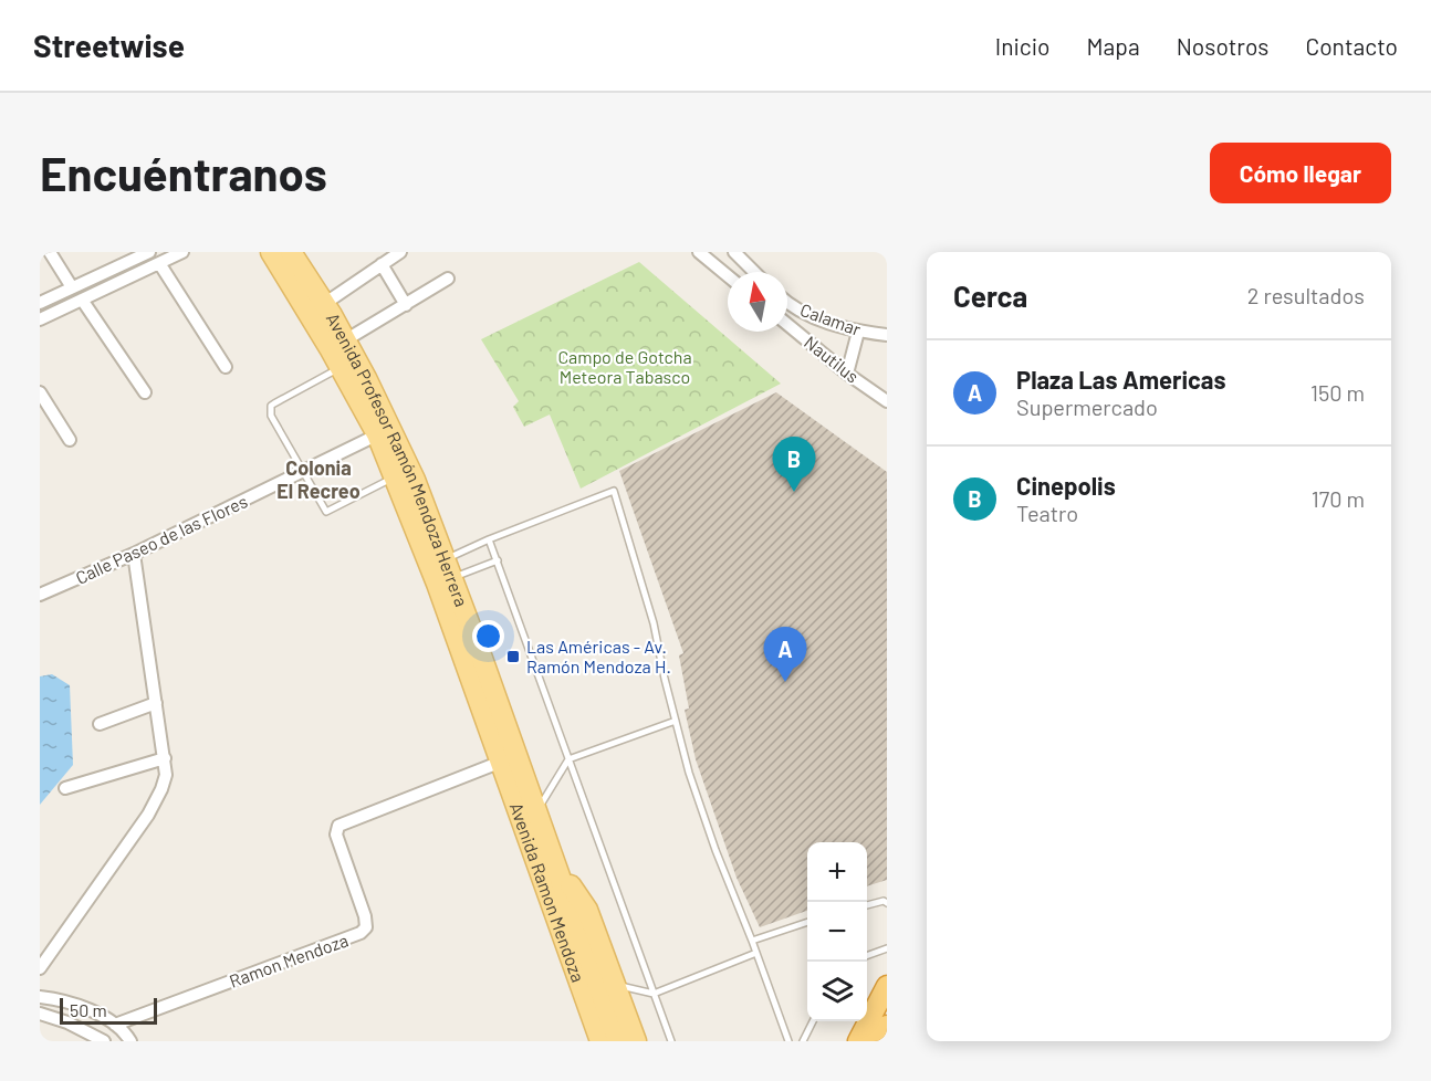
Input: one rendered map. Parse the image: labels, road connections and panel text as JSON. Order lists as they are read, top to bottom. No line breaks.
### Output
{"streets":{"main road":["Avenida Profesor Ramón Mendoza Herrera","Avenida Ramon Mendoza"],"street":["Calamar","Nautilus","Calle Paseo de las Flores","Ramon Mendoza"]},"crossings":[["Avenida Profesor Ramón Mendoza Herrera","Calle Paseo de las Flores"],["Avenida Profesor Ramón Mendoza Herrera","Avenida Ramon Mendoza"],["Avenida Profesor Ramón Mendoza Herrera","Ramon Mendoza"],["Avenida Ramon Mendoza","Ramon Mendoza"]],"districts":["Colonia El Recreo"],"parks":["Campo de Gotcha Meteora Tabasco"],"places":{"transit":["Las Américas - Av. Ramón Mendoza H."]},"scale_bar":"50 m","north":"top","page":{"header":"Streetwise","nav":["Inicio","Mapa","Nosotros","Contacto"],"buttons":"Cómo llegar","title":"Encuéntranos","heading":["Cerca","2 resultados"],"list":[{"mark":"A","name":"Plaza Las Americas","note":"Supermercado","value":"150 m"},{"mark":"B","name":"Cinepolis","note":"Teatro","value":"170 m"}],"pins":["B","A"],"map_buttons":["+","−"],"scale":"50 m"}}
